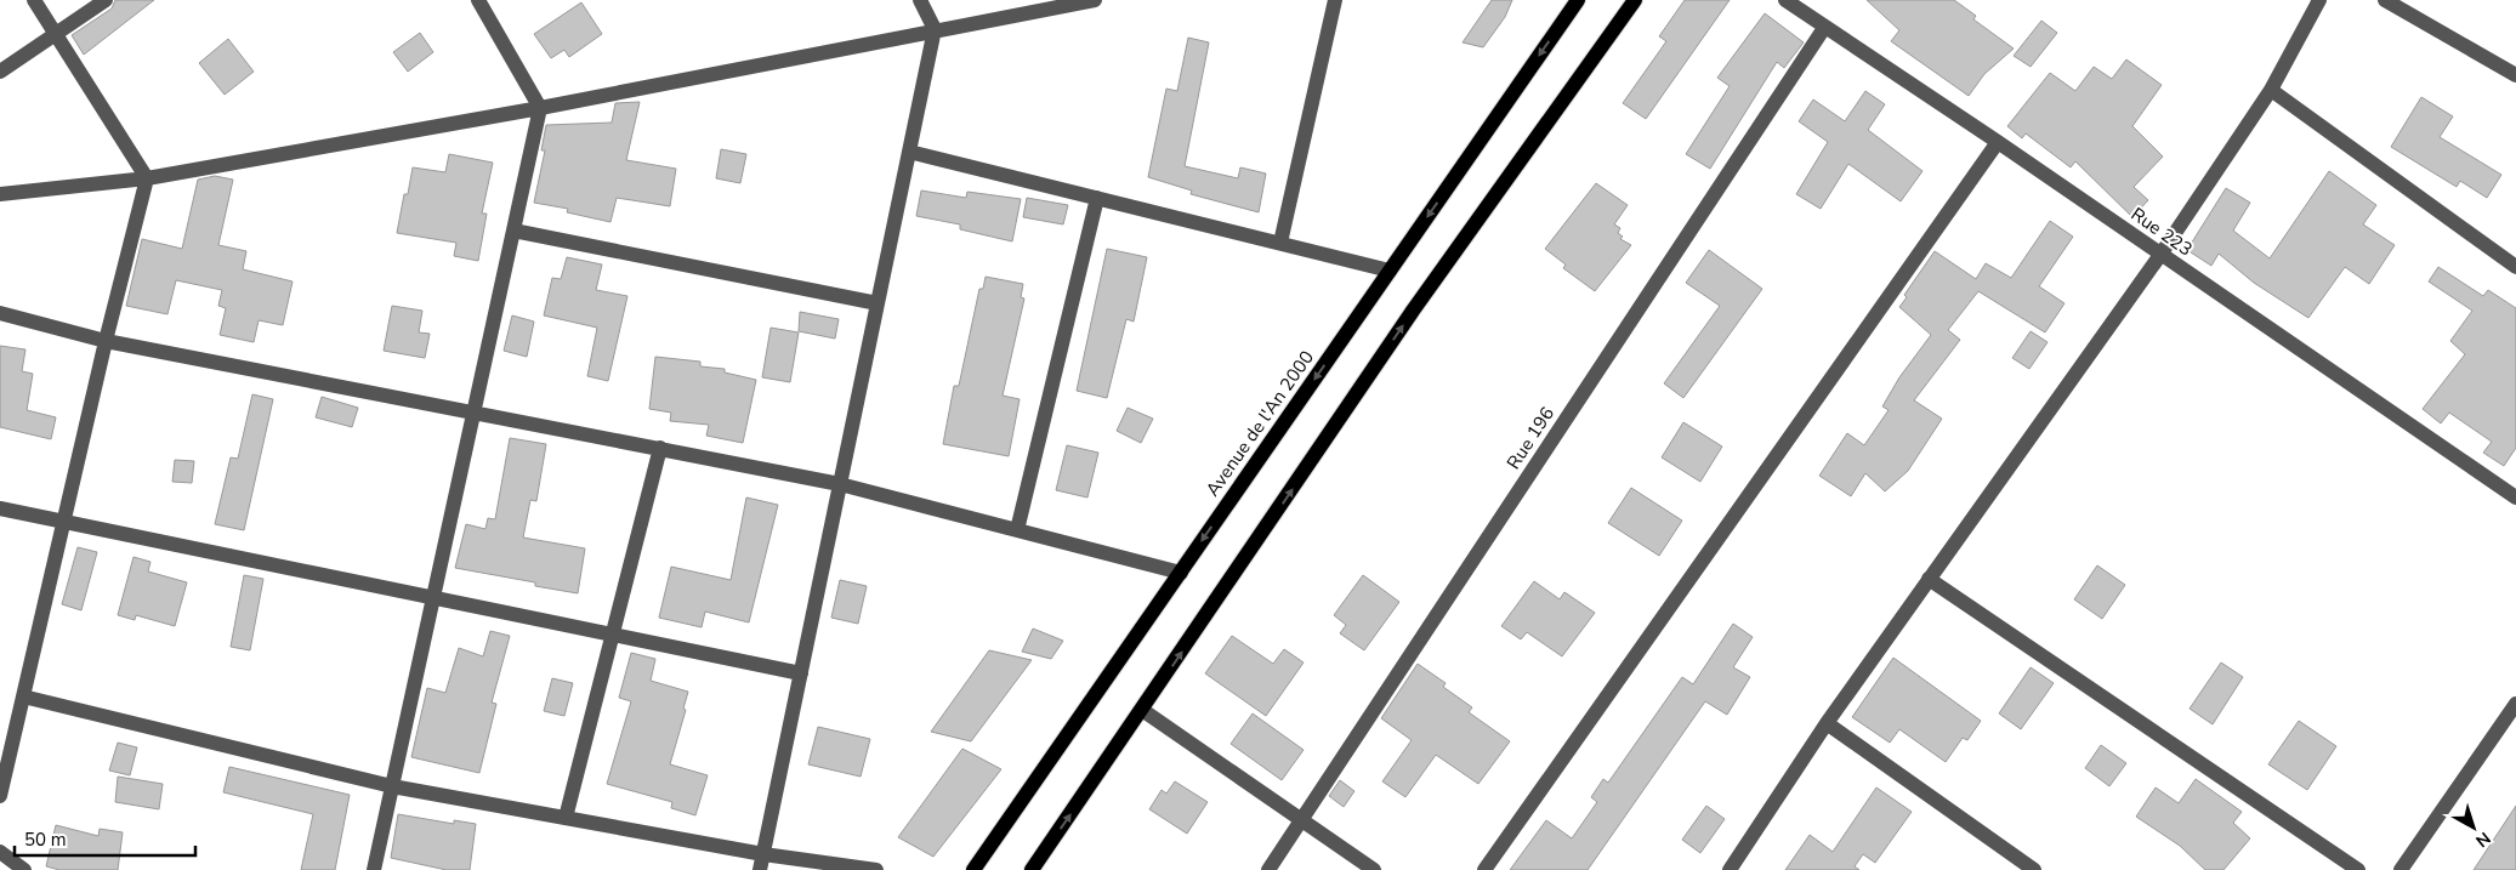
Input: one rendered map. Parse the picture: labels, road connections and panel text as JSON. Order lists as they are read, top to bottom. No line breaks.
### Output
{"streets":{"main road":["Avenue de l'An 2000"],"street":["Rue 223","Rue 196"]},"crossings":[["Rue 223","Rue 196"]],"scale_bar":"50 m","north":"bottom right"}
